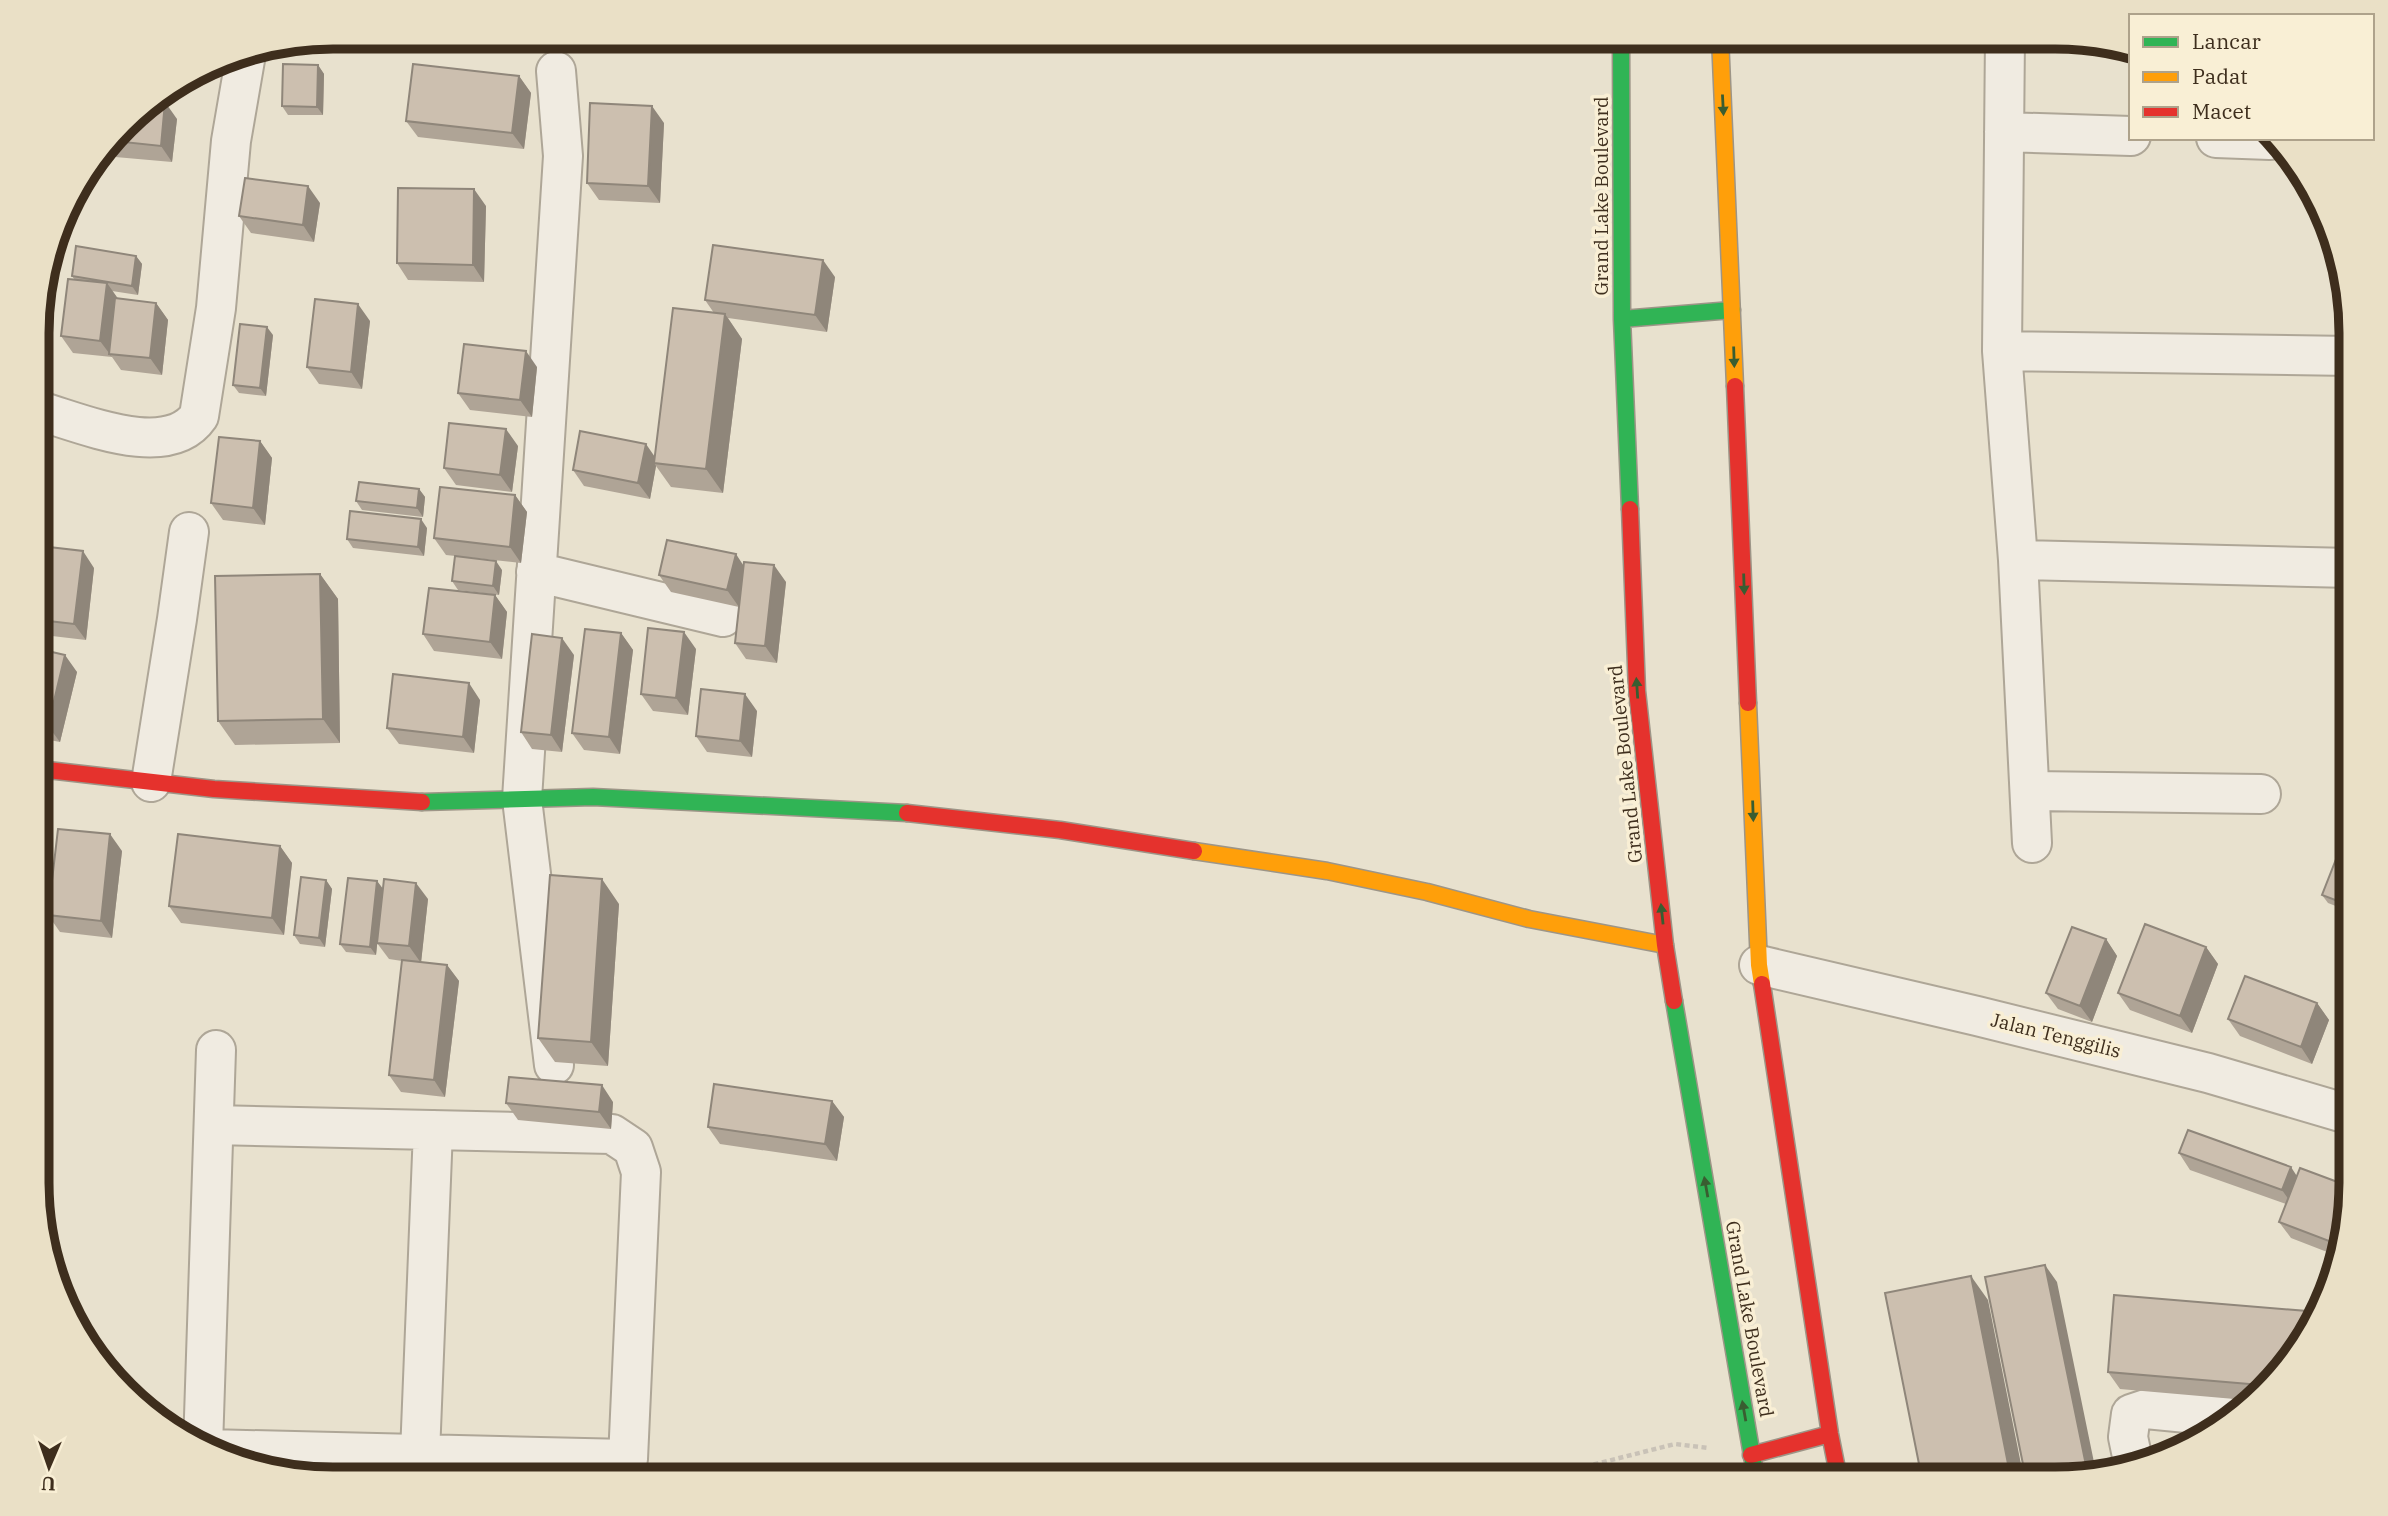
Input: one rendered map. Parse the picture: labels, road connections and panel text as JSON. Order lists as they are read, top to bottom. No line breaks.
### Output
{"streets":{"street":["Grand Lake Boulevard","Jalan Tenggilis"]},"legend":["Lancar","Padat","Macet"],"north":"bottom"}
